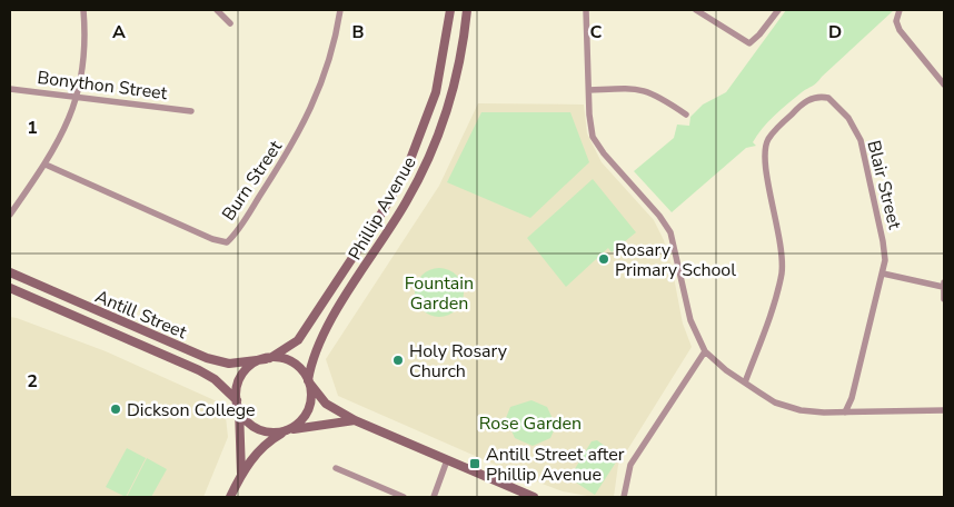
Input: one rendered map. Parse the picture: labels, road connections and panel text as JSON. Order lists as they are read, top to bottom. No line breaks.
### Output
{"streets":{"main road":["Phillip Avenue","Antill Street"],"street":["Bonython Street","Burn Street","Blair Street"]},"crossings":[["Phillip Avenue","Antill Street"]],"parks":["Fountain Garden","Rose Garden"],"places":{"other":["Rosary Primary School","Holy Rosary Church","Dickson College"],"transit":["Antill Street after Phillip Avenue"]},"grid":{"columns":["A","B","C","D"],"rows":["1","2"]}}
